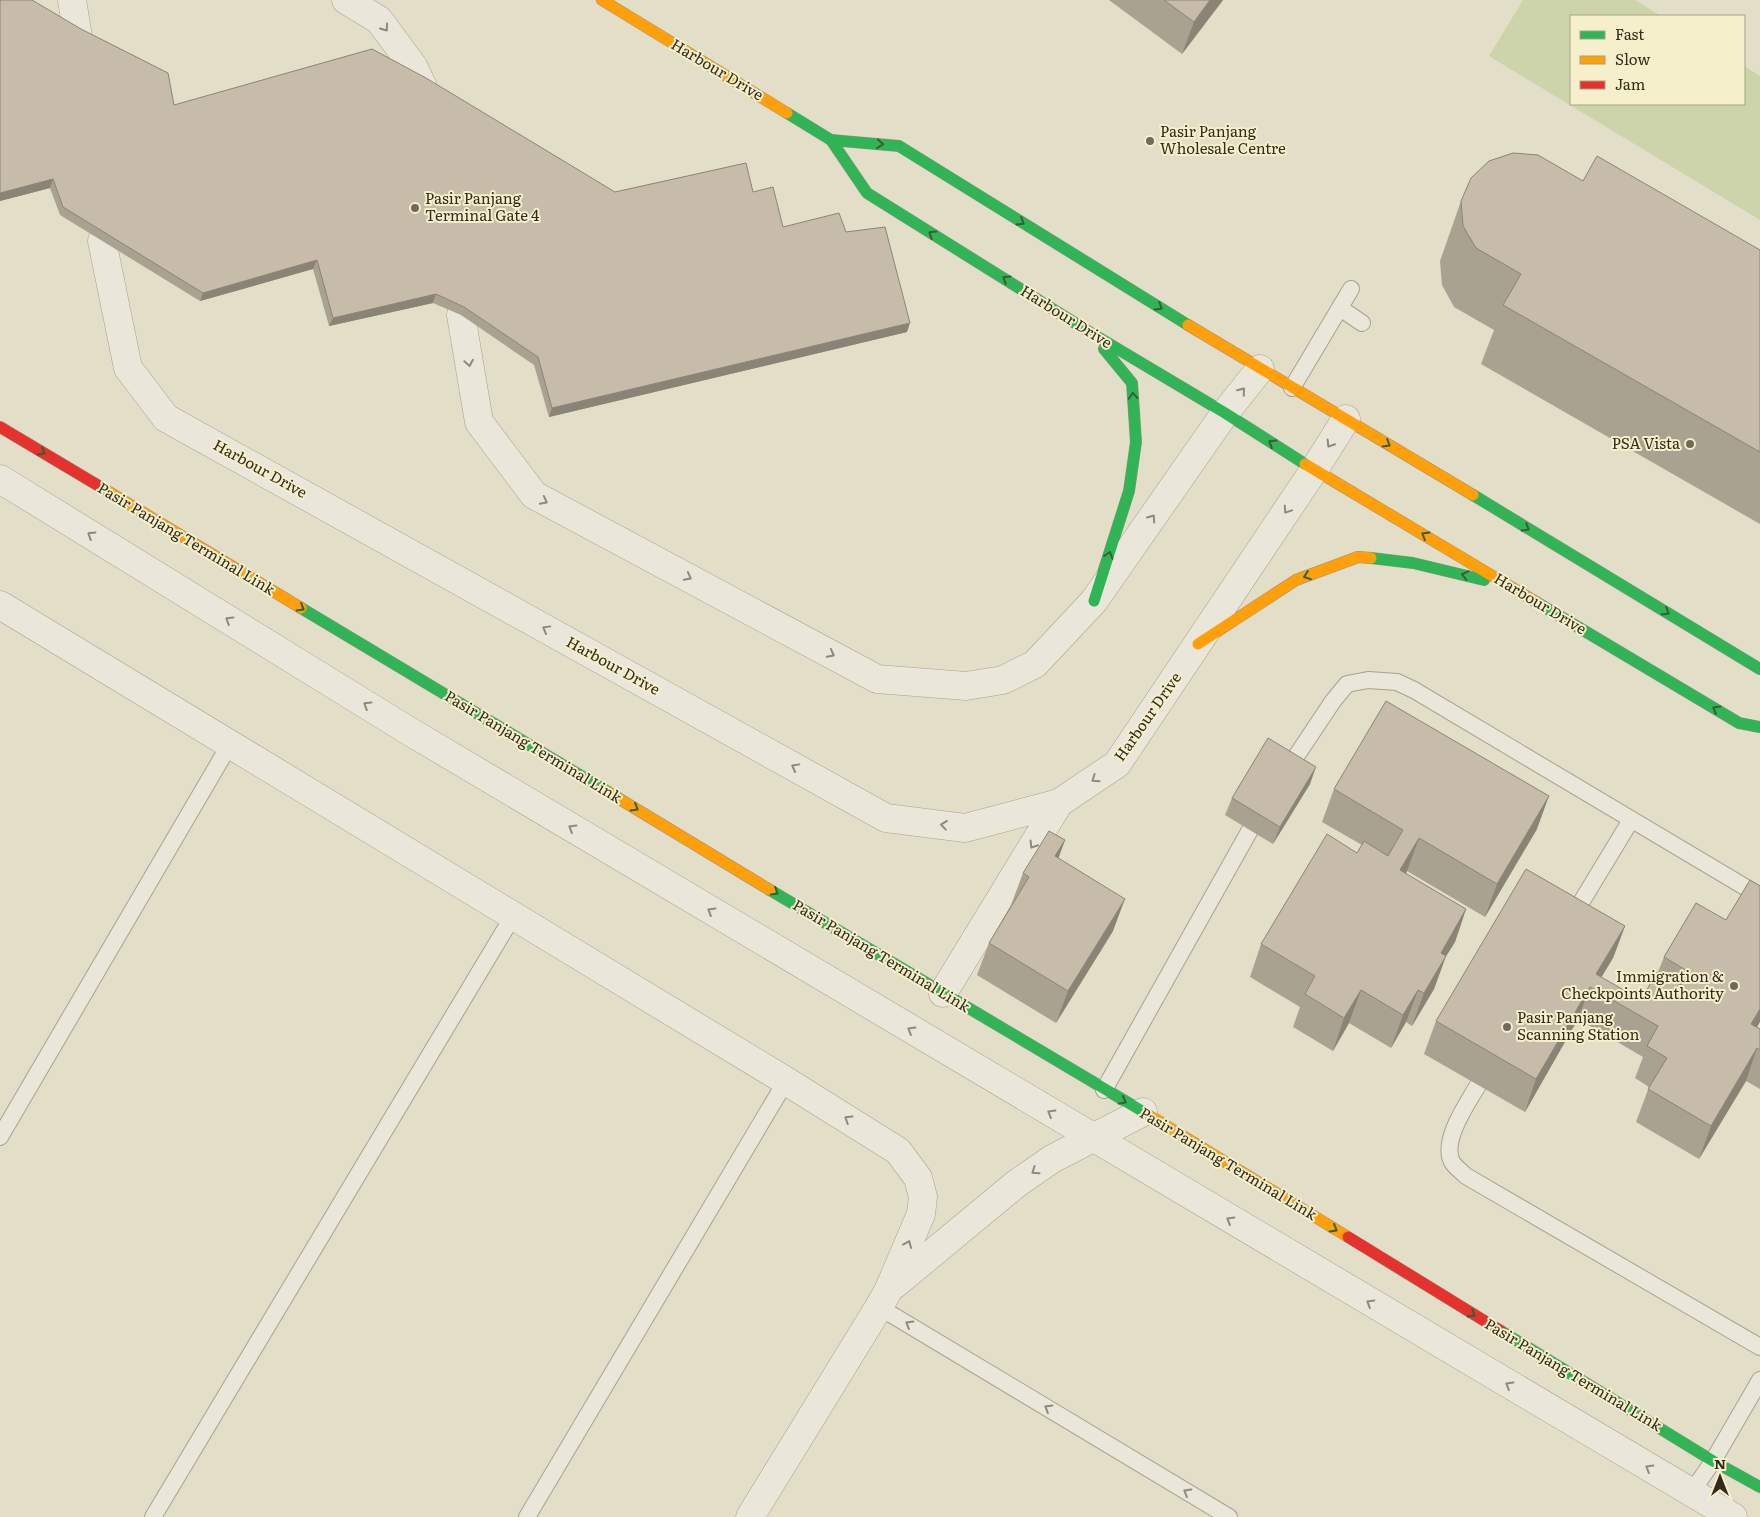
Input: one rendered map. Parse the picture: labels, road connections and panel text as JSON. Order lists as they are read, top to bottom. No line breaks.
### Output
{"streets":{"main road":["Harbour Drive","Pasir Panjang Terminal Link"]},"one_way":["Pasir Panjang Terminal Link"],"places":["Pasir Panjang Wholesale Centre","Pasir Panjang Terminal Gate 4","PSA Vista","Immigration & Checkpoints Authority","Pasir Panjang Scanning Station"],"legend":["Fast","Slow","Jam"],"north":"top"}
